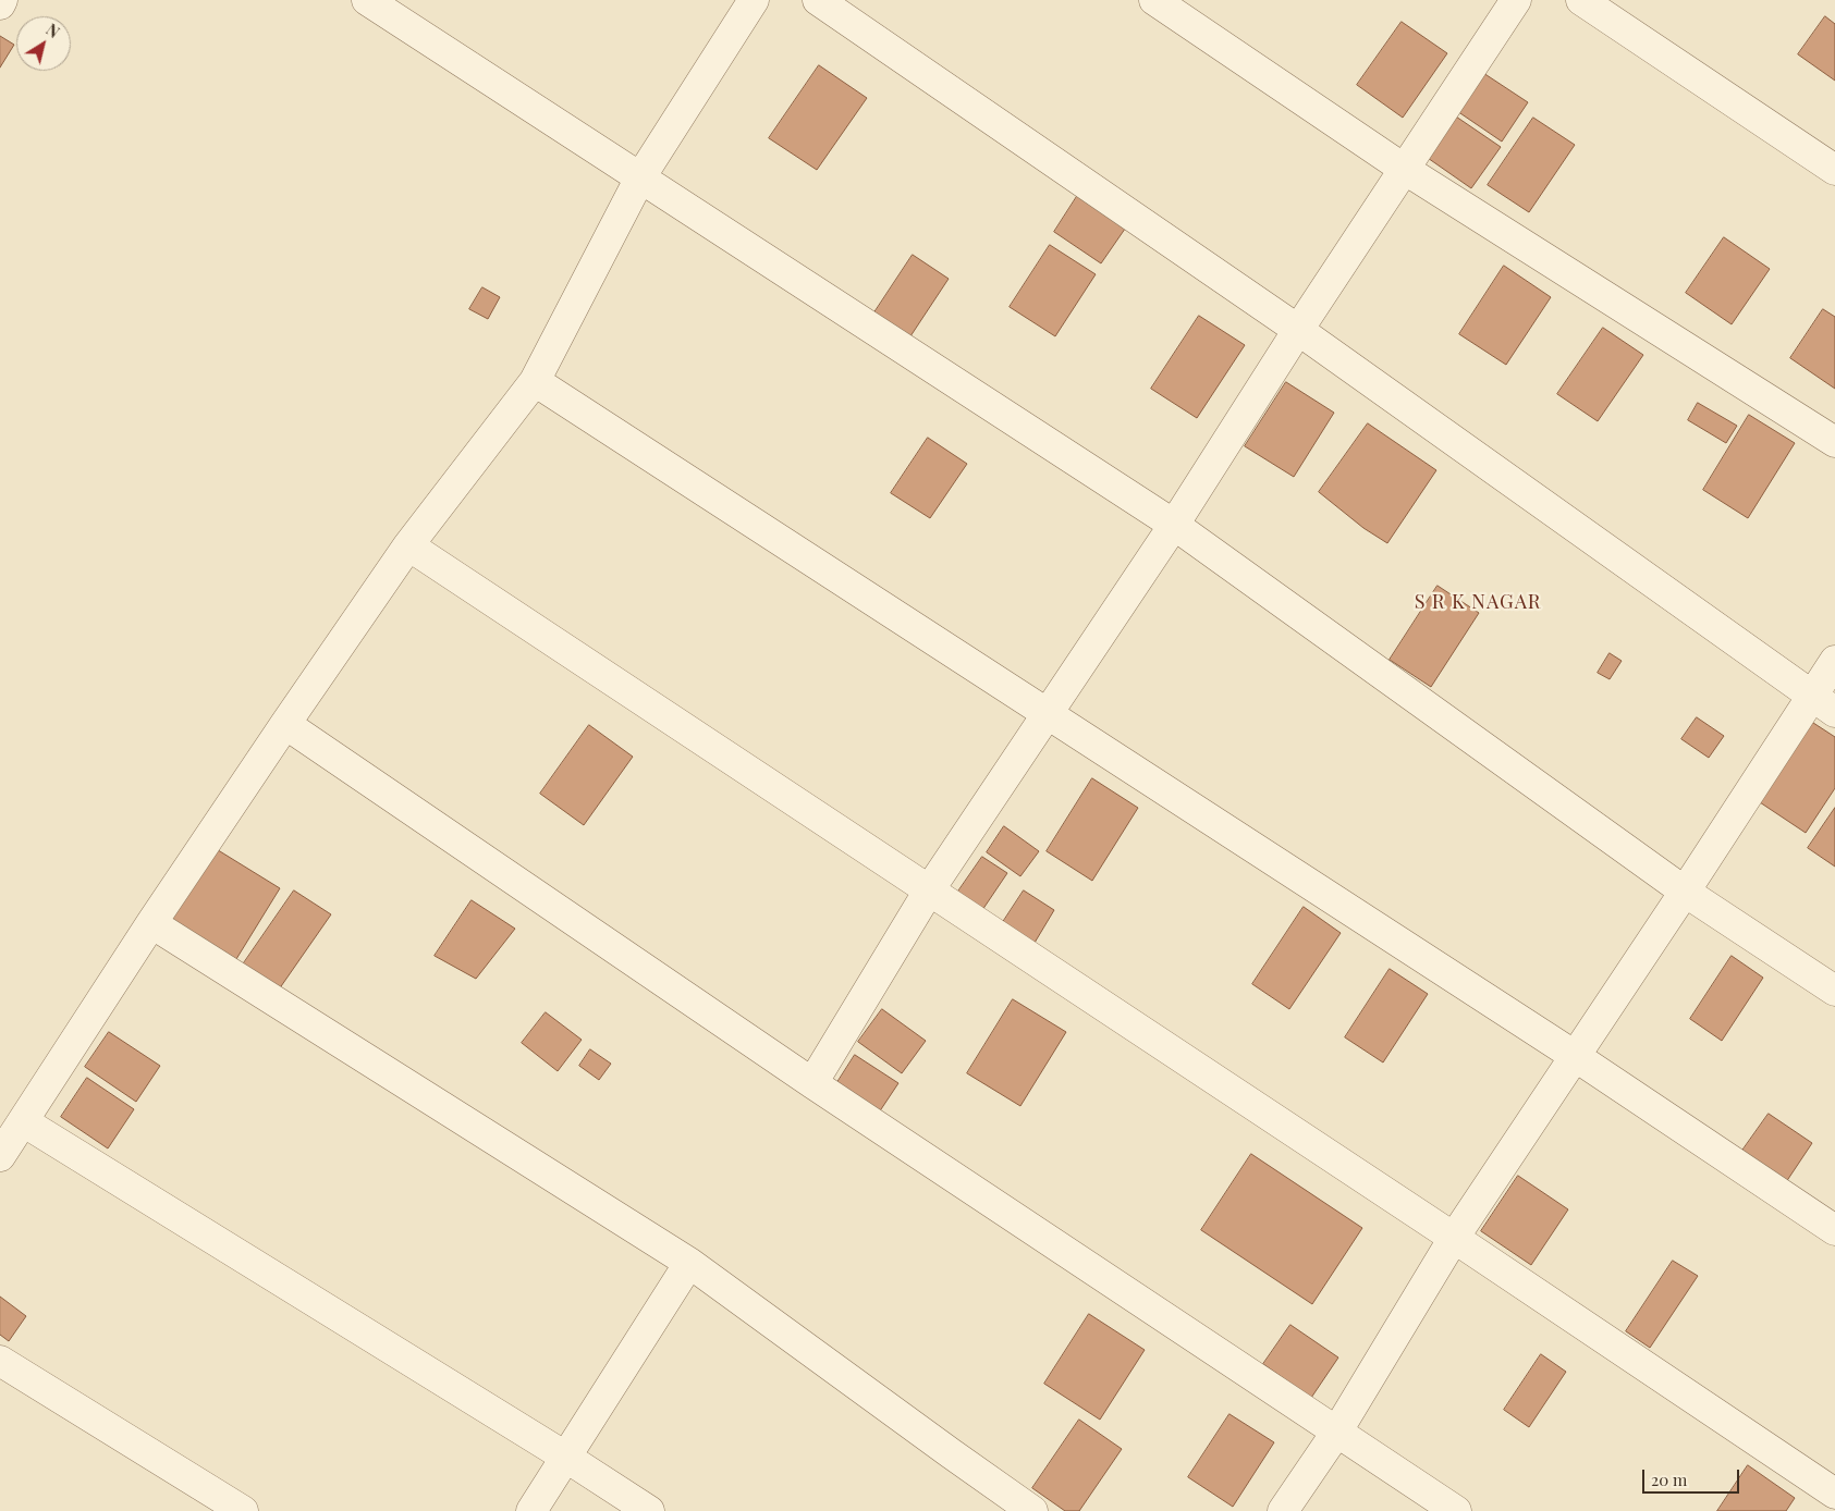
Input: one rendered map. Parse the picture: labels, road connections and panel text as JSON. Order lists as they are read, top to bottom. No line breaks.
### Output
{"districts":["S R K NAGAR"],"scale_bar":"20 m","north":"top right"}
